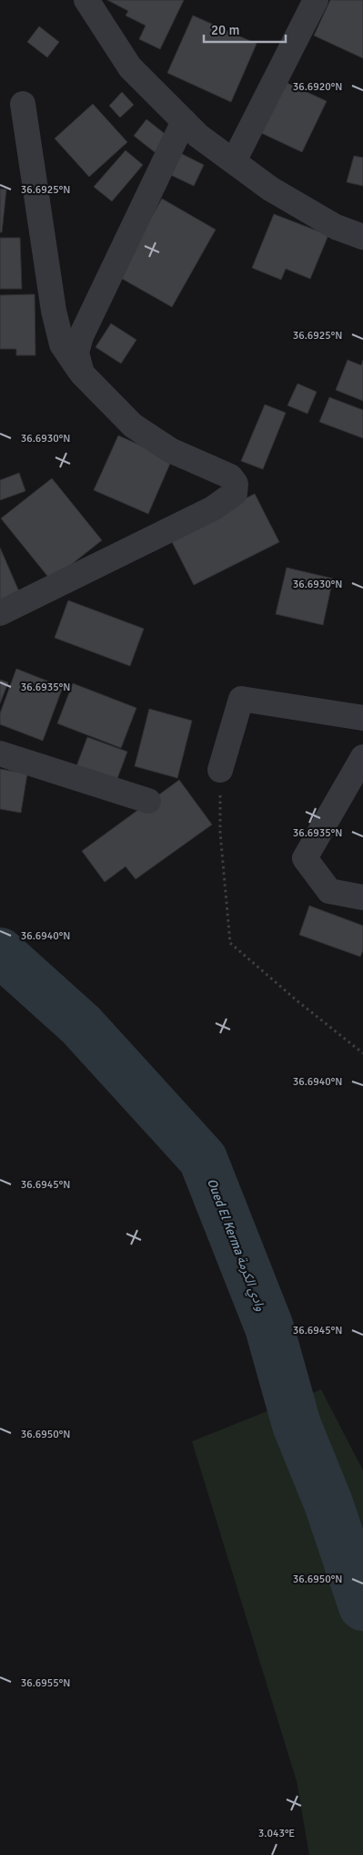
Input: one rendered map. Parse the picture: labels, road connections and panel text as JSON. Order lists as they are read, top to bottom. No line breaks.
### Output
{"water":["Oued El Kerma وادي الكرمة"],"scale_bar":"20 m","coordinates":["36.6920°N","36.6925°N","36.6930°N","36.6935°N","36.6940°N","36.6945°N","36.6950°N","36.6955°N","3.043°E"]}
